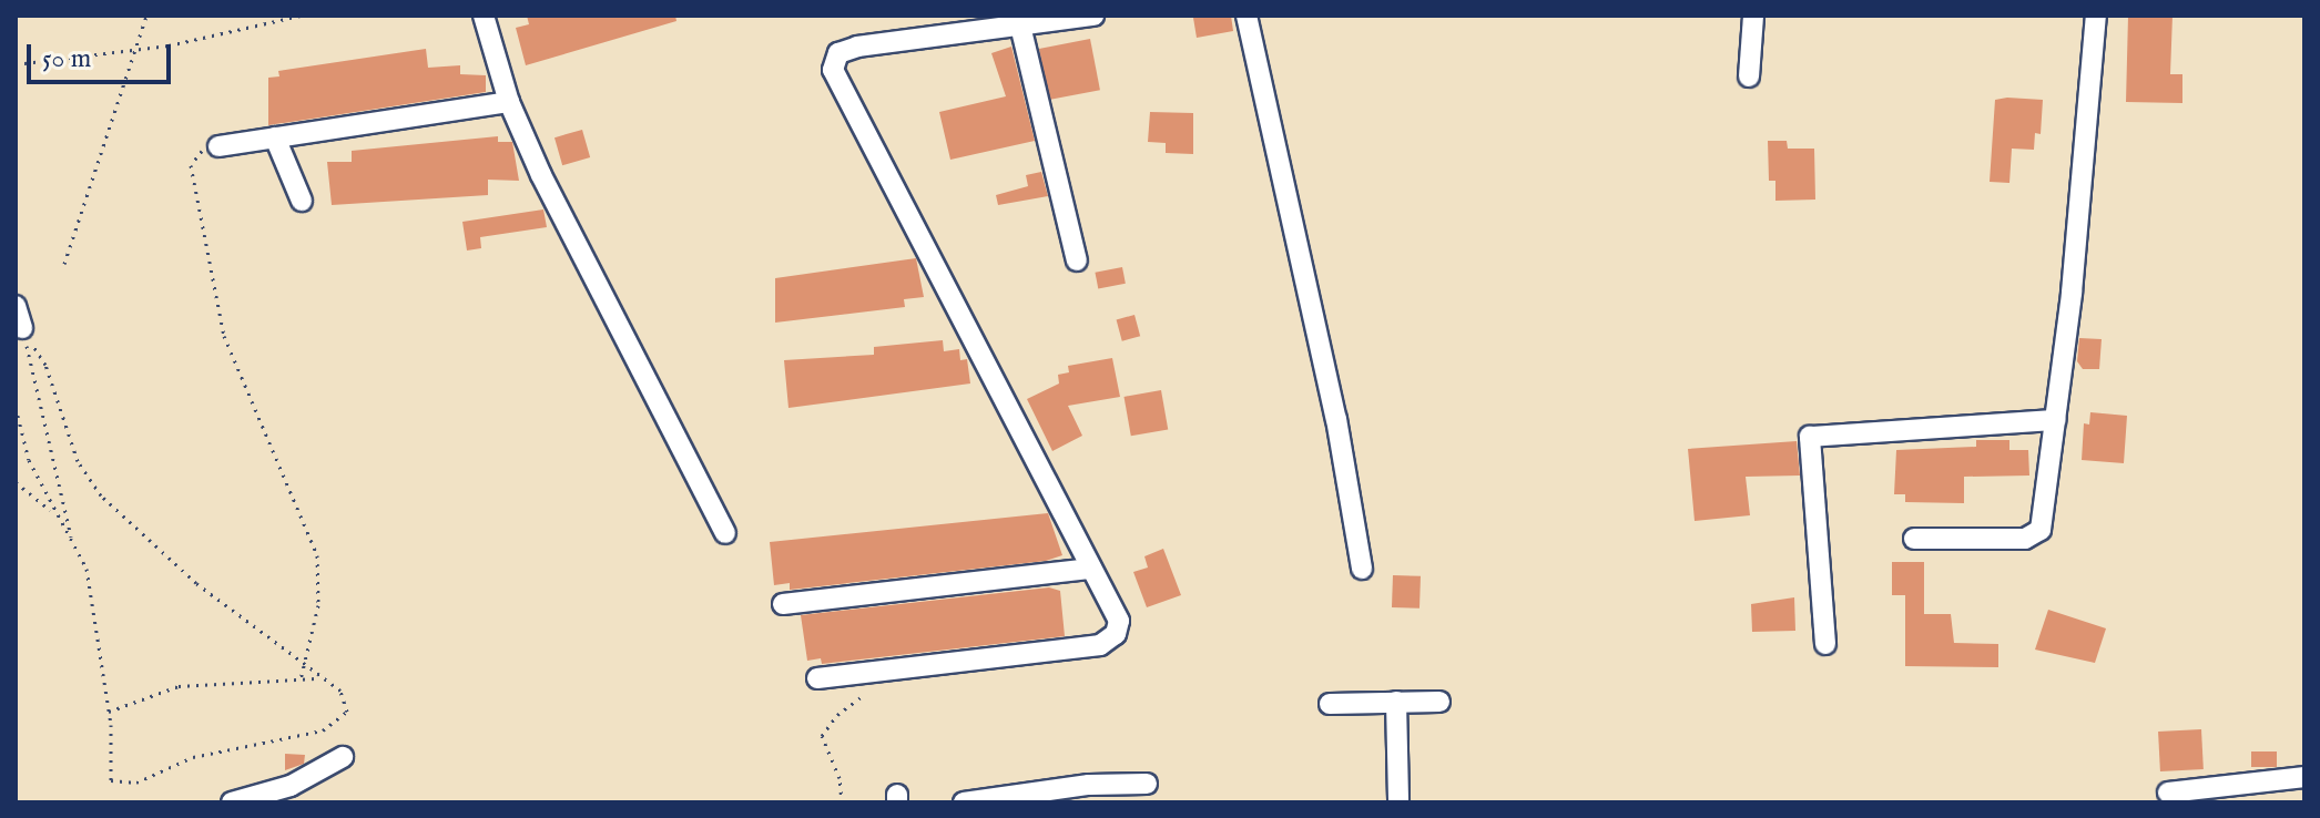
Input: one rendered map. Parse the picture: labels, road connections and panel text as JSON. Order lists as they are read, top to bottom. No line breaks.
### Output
{"scale_bar":"50 m"}
